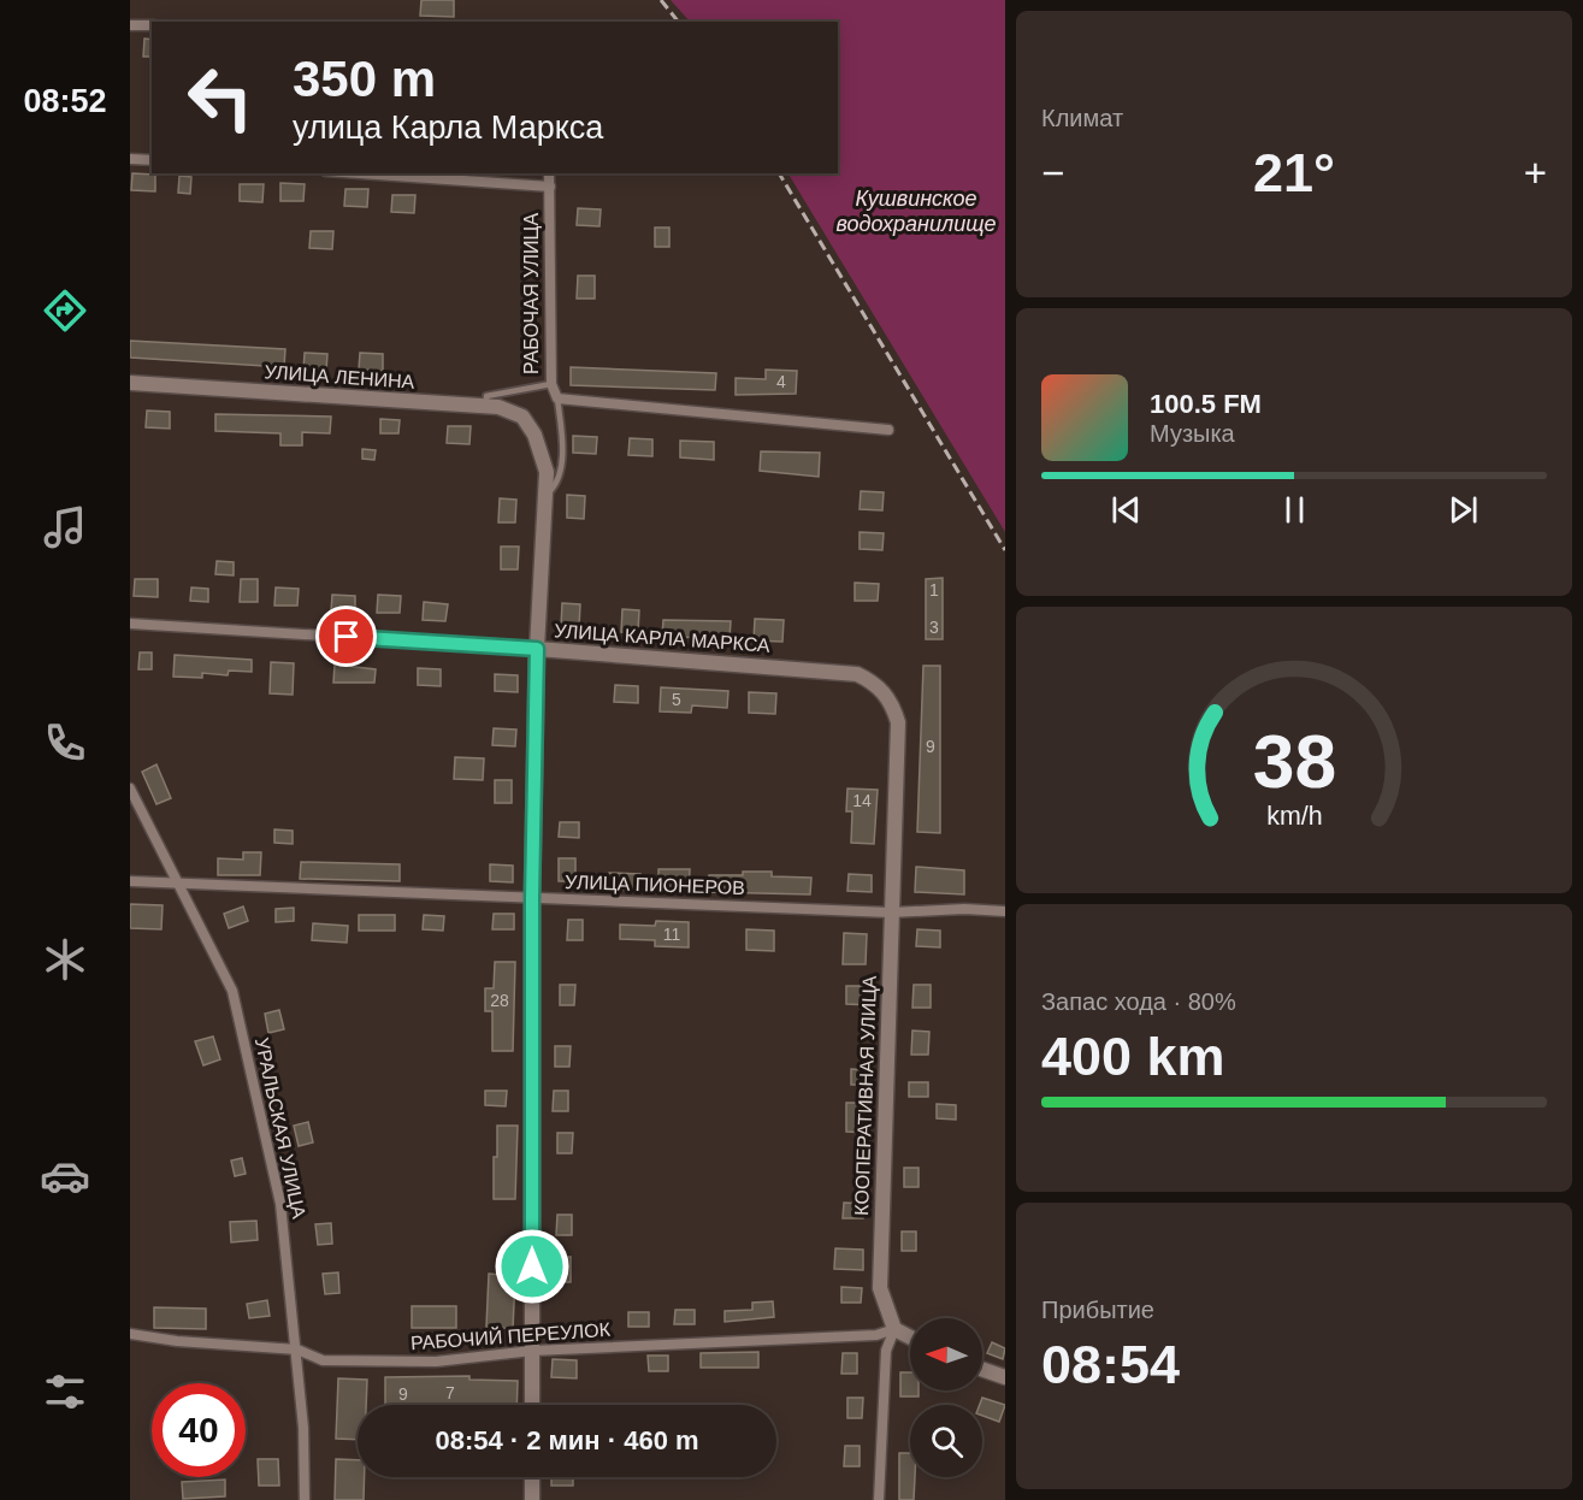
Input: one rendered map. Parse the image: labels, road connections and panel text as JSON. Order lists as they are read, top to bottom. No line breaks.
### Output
{"streets":{"main road":["УЛИЦА ЛЕНИНА","УЛИЦА КАРЛА МАРКСА","КООПЕРАТИВНАЯ УЛИЦА"],"street":["РАБОЧАЯ УЛИЦА","УЛИЦА ПИОНЕРОВ","УРАЛЬСКАЯ УЛИЦА","РАБОЧИЙ ПЕРЕУЛОК"]},"crossings":[["УЛИЦА КАРЛА МАРКСА","КООПЕРАТИВНАЯ УЛИЦА"],["УЛИЦА ПИОНЕРОВ","КООПЕРАТИВНАЯ УЛИЦА"],["УЛИЦА ПИОНЕРОВ","УРАЛЬСКАЯ УЛИЦА"],["КООПЕРАТИВНАЯ УЛИЦА","РАБОЧИЙ ПЕРЕУЛОК"],["УРАЛЬСКАЯ УЛИЦА","РАБОЧИЙ ПЕРЕУЛОК"]],"water":["Кушвинское водохранилище"],"house_numbers":["4","1","3","5","9","14","11","28","7","9"],"north":"left","page":{"tabs":"08:52","tile":["Климат",["Запас хода · 80%","400 km"],["Прибытие","08:54"]],"turn":["350 m","улица Карла Маркса"],"heat":["−","21°","+"],"song":["100.5 FM","Музыка"],"limit":"40","trip":"08:54 · 2 мин · 460 m","gauge":["38","km/h"]}}
